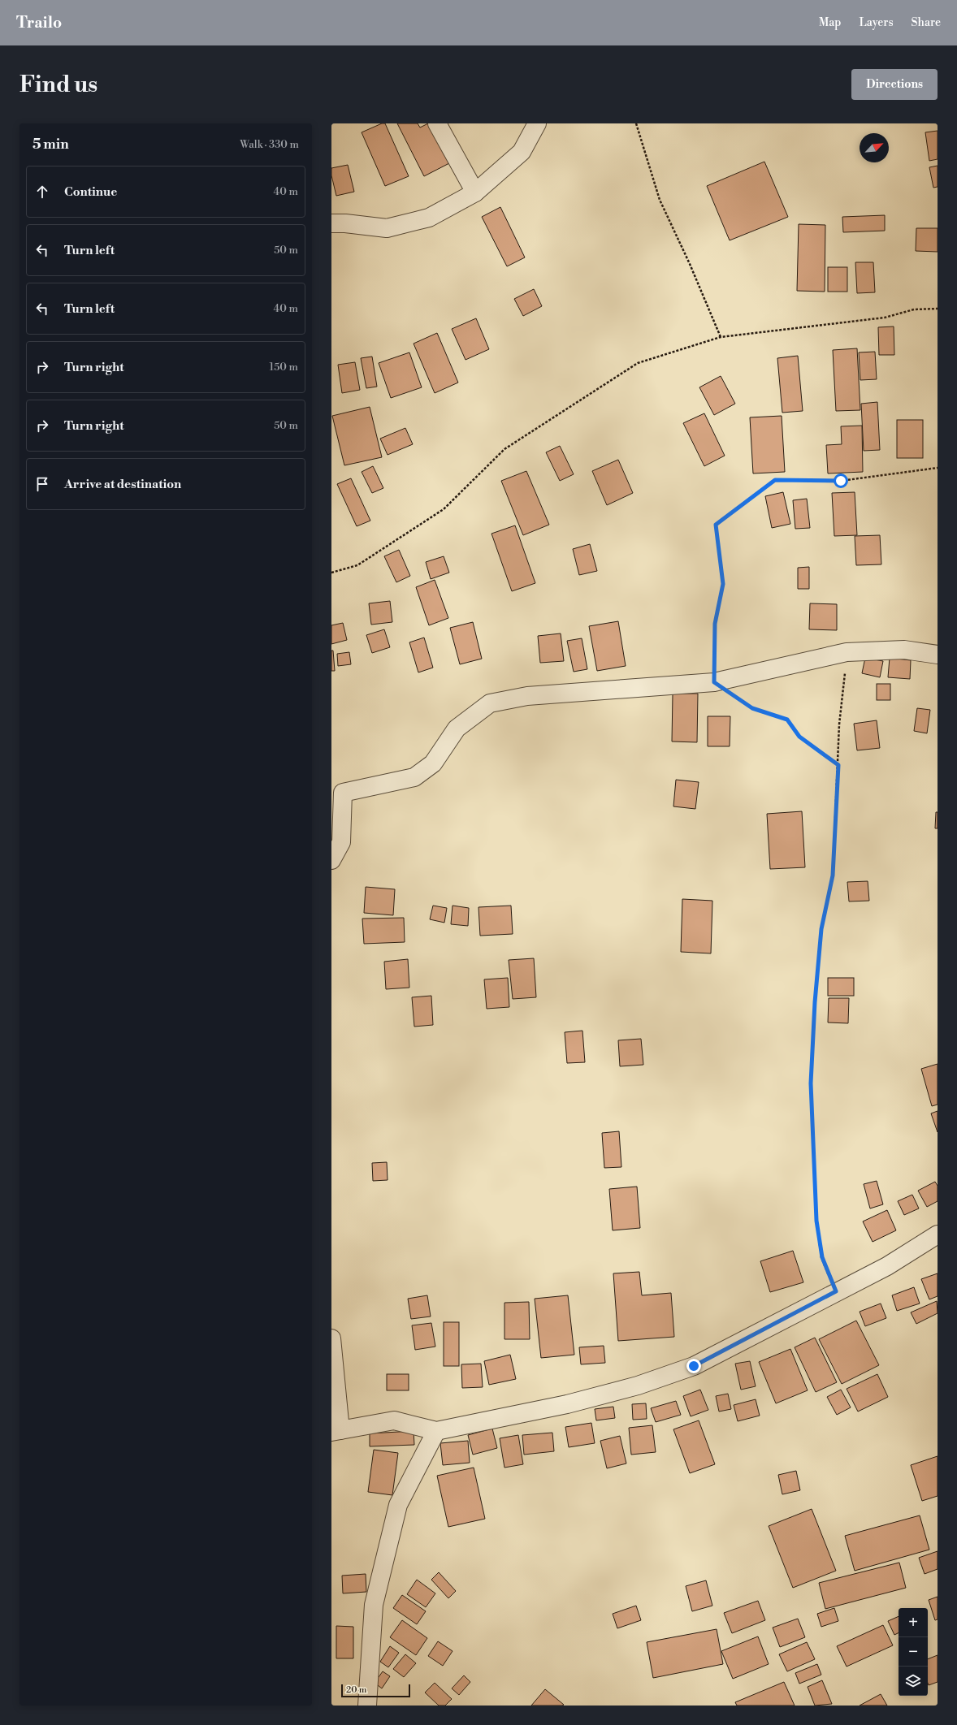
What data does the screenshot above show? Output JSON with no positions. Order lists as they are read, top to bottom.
{
  "scale_bar": "20 m",
  "north": "top right",
  "page": {
    "header": "Trailo",
    "nav": ["Map", "Layers", "Share"],
    "buttons": "Directions",
    "title": "Find us",
    "heading": ["5 min", "Walk · 330 m"],
    "list": [
      ["Continue", "40 m"],
      ["Turn left", "50 m"],
      ["Turn left", "40 m"],
      ["Turn right", "150 m"],
      ["Turn right", "50 m"],
      "Arrive at destination"
    ],
    "map_buttons": ["+", "−"],
    "scale": "20 m"
  }
}
